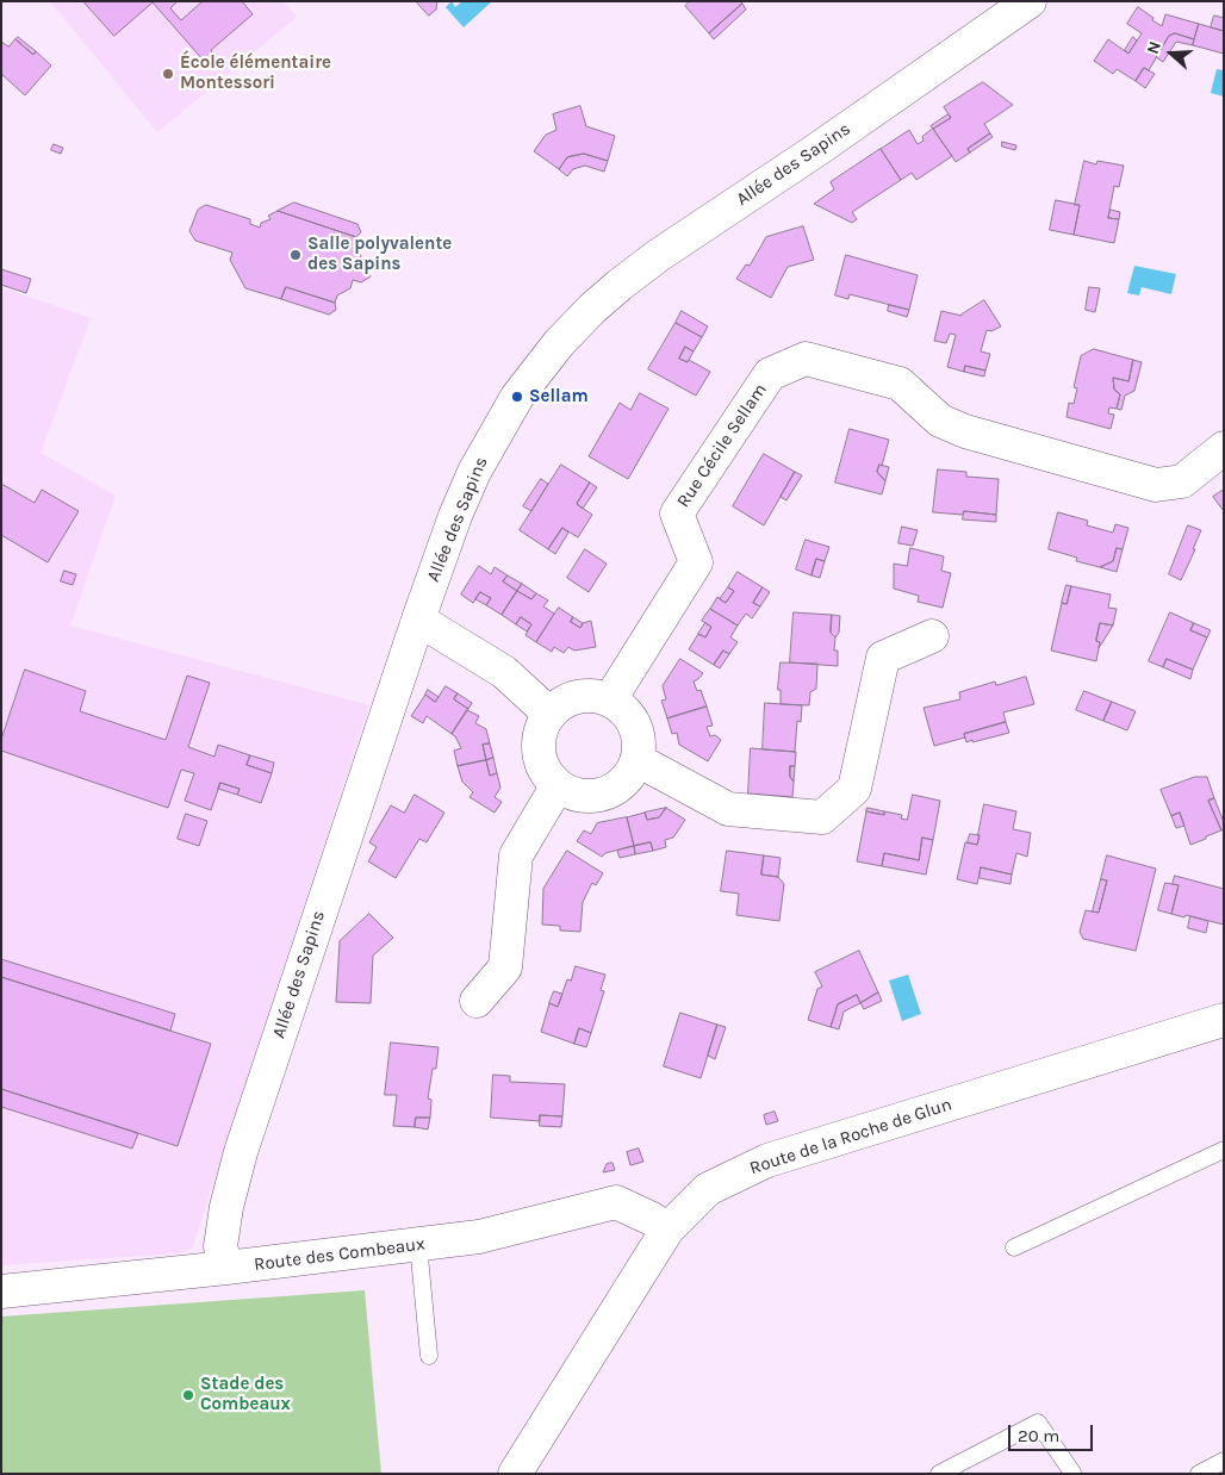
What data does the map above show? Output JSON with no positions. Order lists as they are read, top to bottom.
{
  "streets": {
    "street": [
      "Allée des Sapins",
      "Rue Cécile Sellam",
      "Route de la Roche de Glun",
      "Route des Combeaux"
    ]
  },
  "crossings": [
    ["Allée des Sapins", "Route des Combeaux"],
    ["Route de la Roche de Glun", "Route des Combeaux"]
  ],
  "places": [
    "École élémentaire Montessori",
    "Salle polyvalente des Sapins",
    "Sellam",
    "Stade des Combeaux"
  ],
  "scale_bar": "20 m",
  "north": "left"
}
